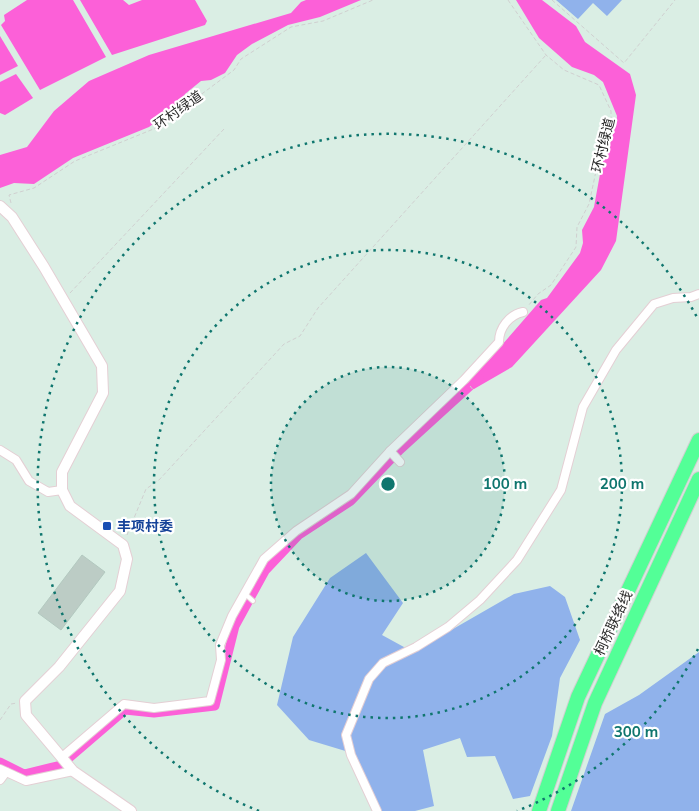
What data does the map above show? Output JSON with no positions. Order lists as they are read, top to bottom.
{
  "streets": {
    "highway": ["柯桥联络线"],
    "path": ["环村绿道"]
  },
  "places": {
    "transit": ["丰项村委"]
  },
  "rings": ["100 m", "200 m", "300 m"]
}
